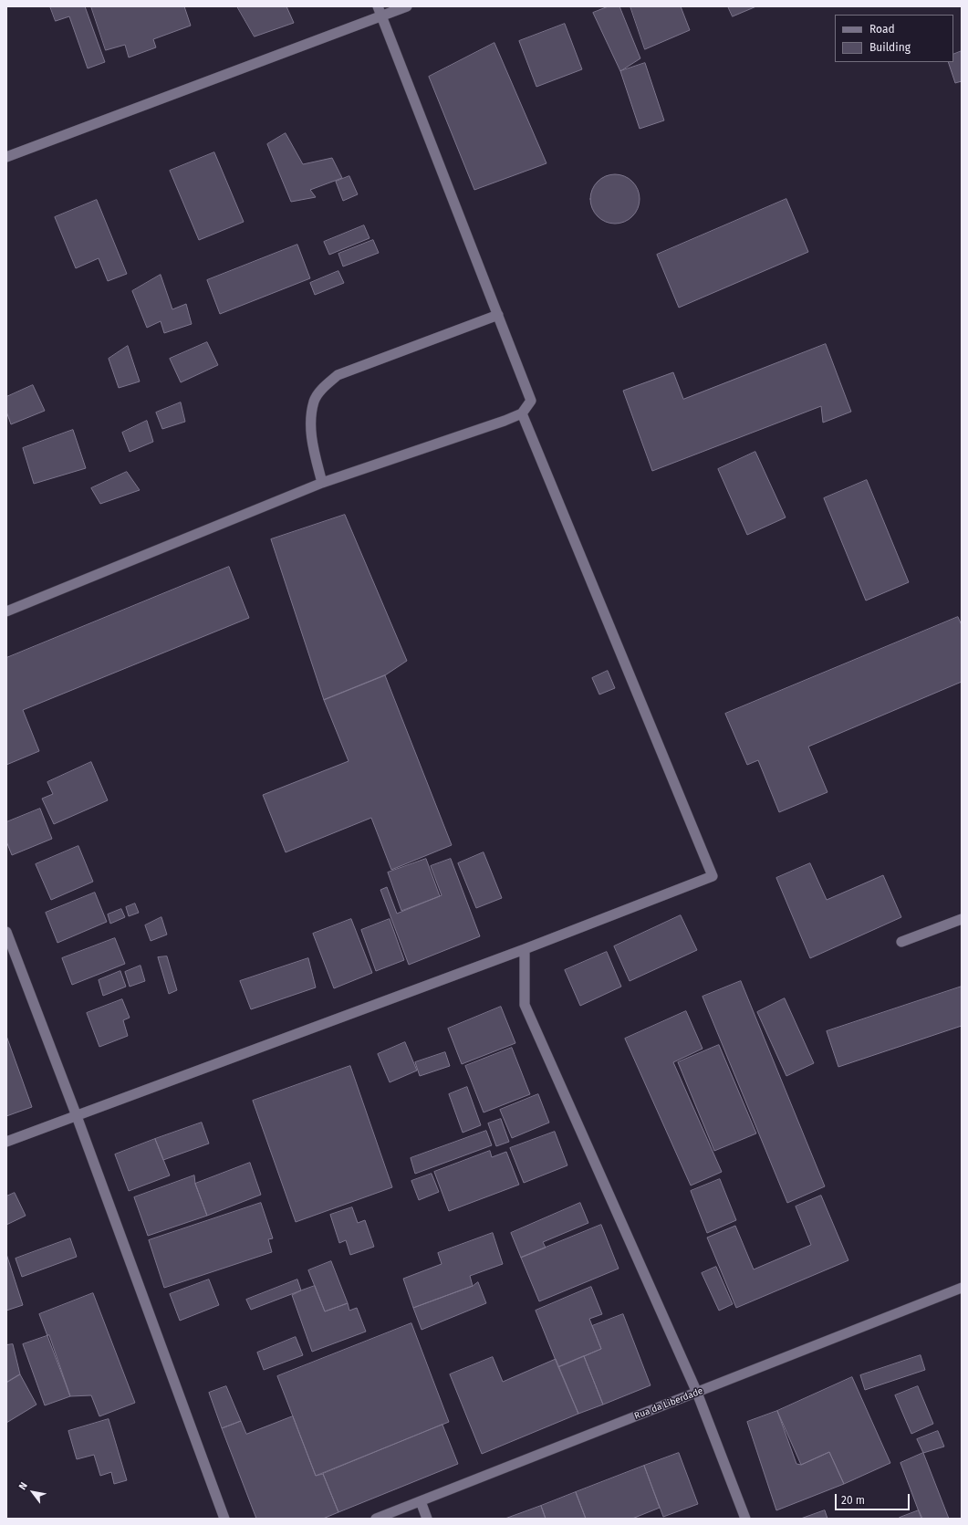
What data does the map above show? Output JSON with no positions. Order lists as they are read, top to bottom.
{
  "streets": {
    "street": ["Rua da Liberdade"]
  },
  "legend": ["Road", "Building"],
  "scale_bar": "20 m",
  "north": "top left"
}
